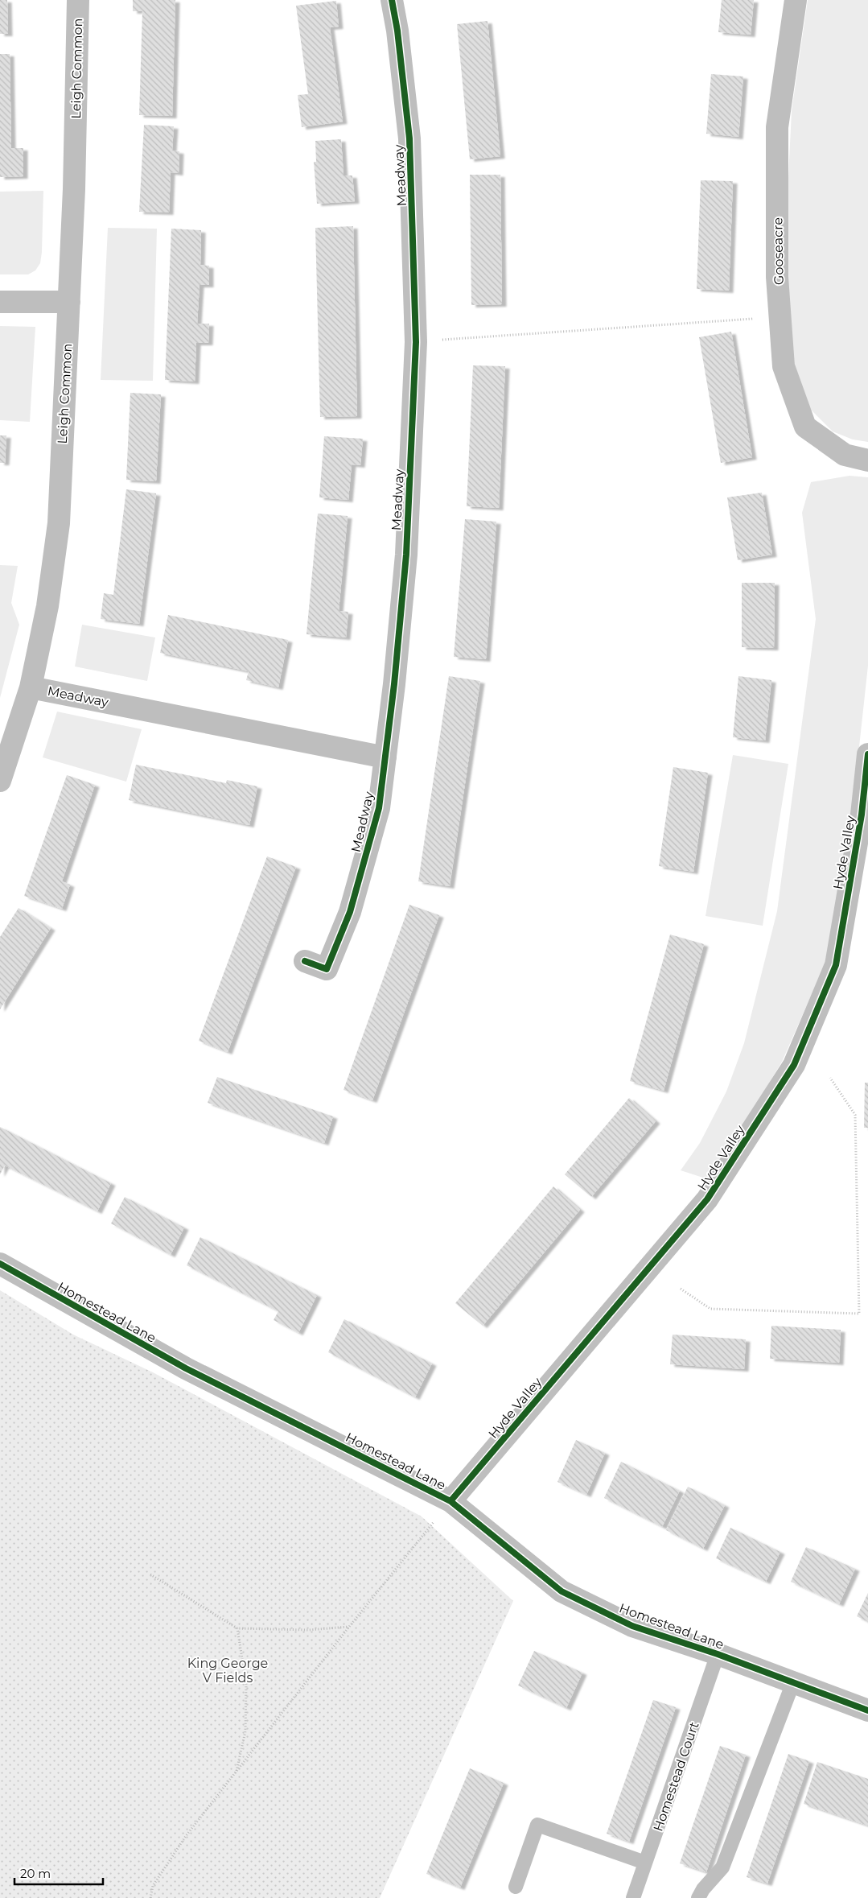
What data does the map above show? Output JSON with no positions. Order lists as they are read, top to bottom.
{
  "streets": {
    "street": [
      "Leigh Common",
      "Meadway",
      "Gooseacre",
      "Hyde Valley",
      "Homestead Lane"
    ],
    "lane": ["Homestead Court"]
  },
  "crossings": [
    ["Leigh Common", "Meadway"],
    ["Hyde Valley", "Homestead Lane"],
    ["Homestead Lane", "Homestead Court"]
  ],
  "parks": ["King George V Fields"],
  "scale_bar": "20 m"
}
